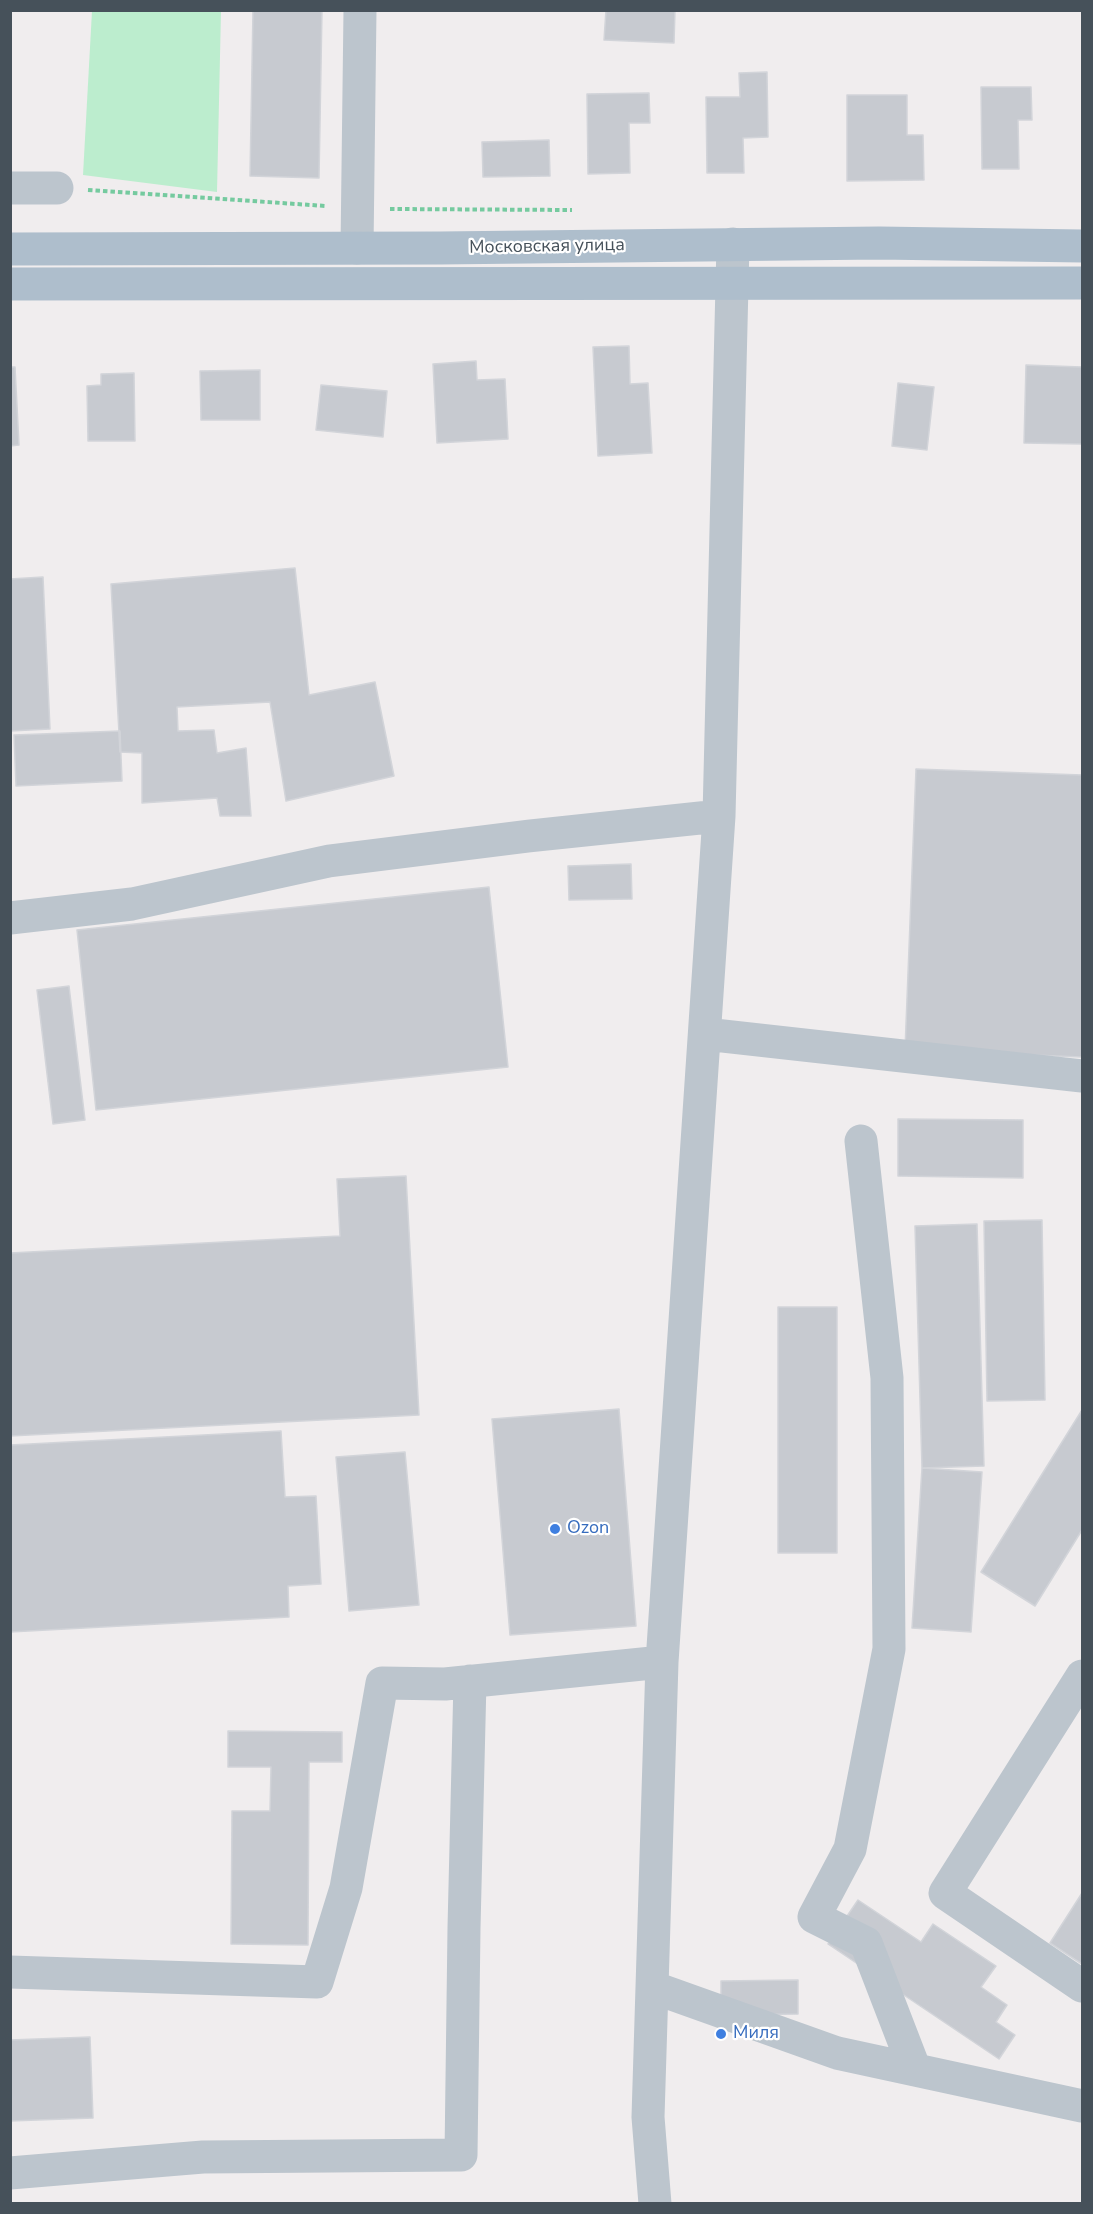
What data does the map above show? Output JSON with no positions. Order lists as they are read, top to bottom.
{
  "streets": {
    "main road": ["Московская улица"]
  },
  "places": ["Ozon", "Миля"]
}
